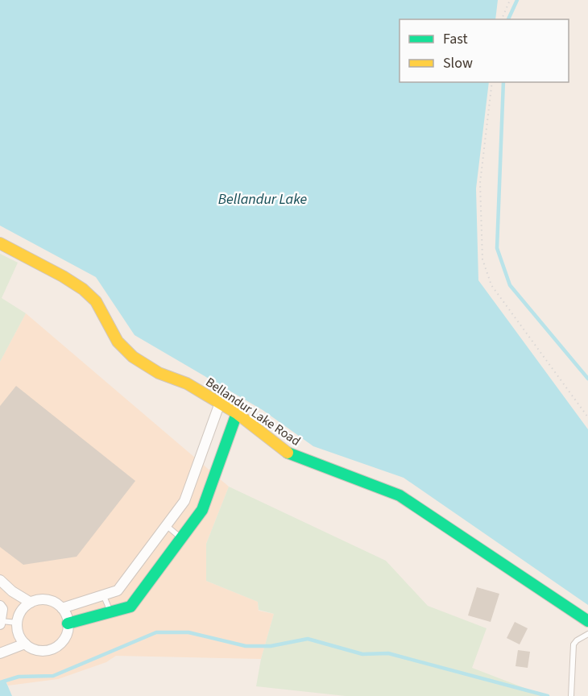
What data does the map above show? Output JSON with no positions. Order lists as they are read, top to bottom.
{
  "streets": {
    "street": ["Bellandur Lake Road"]
  },
  "water": ["Bellandur Lake"],
  "legend": ["Fast", "Slow"]
}
